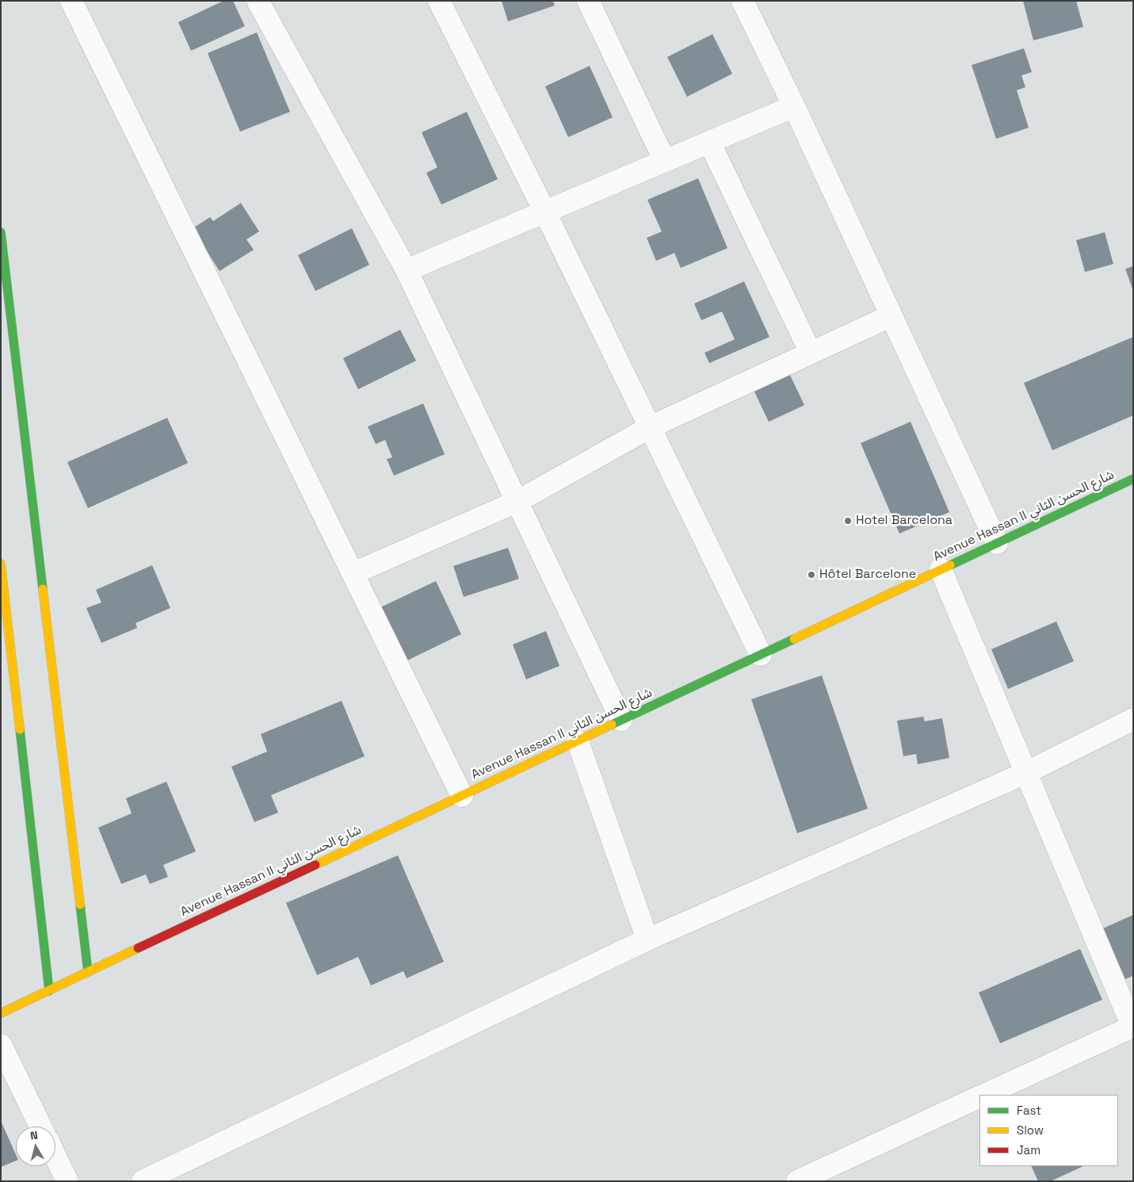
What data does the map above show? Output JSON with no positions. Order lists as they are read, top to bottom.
{
  "streets": {
    "main road": ["Avenue Hassan II شارع الحسن الثاني"]
  },
  "places": ["Hotel Barcelona", "Hôtel Barcelone"],
  "legend": ["Fast", "Slow", "Jam"],
  "north": "top"
}
